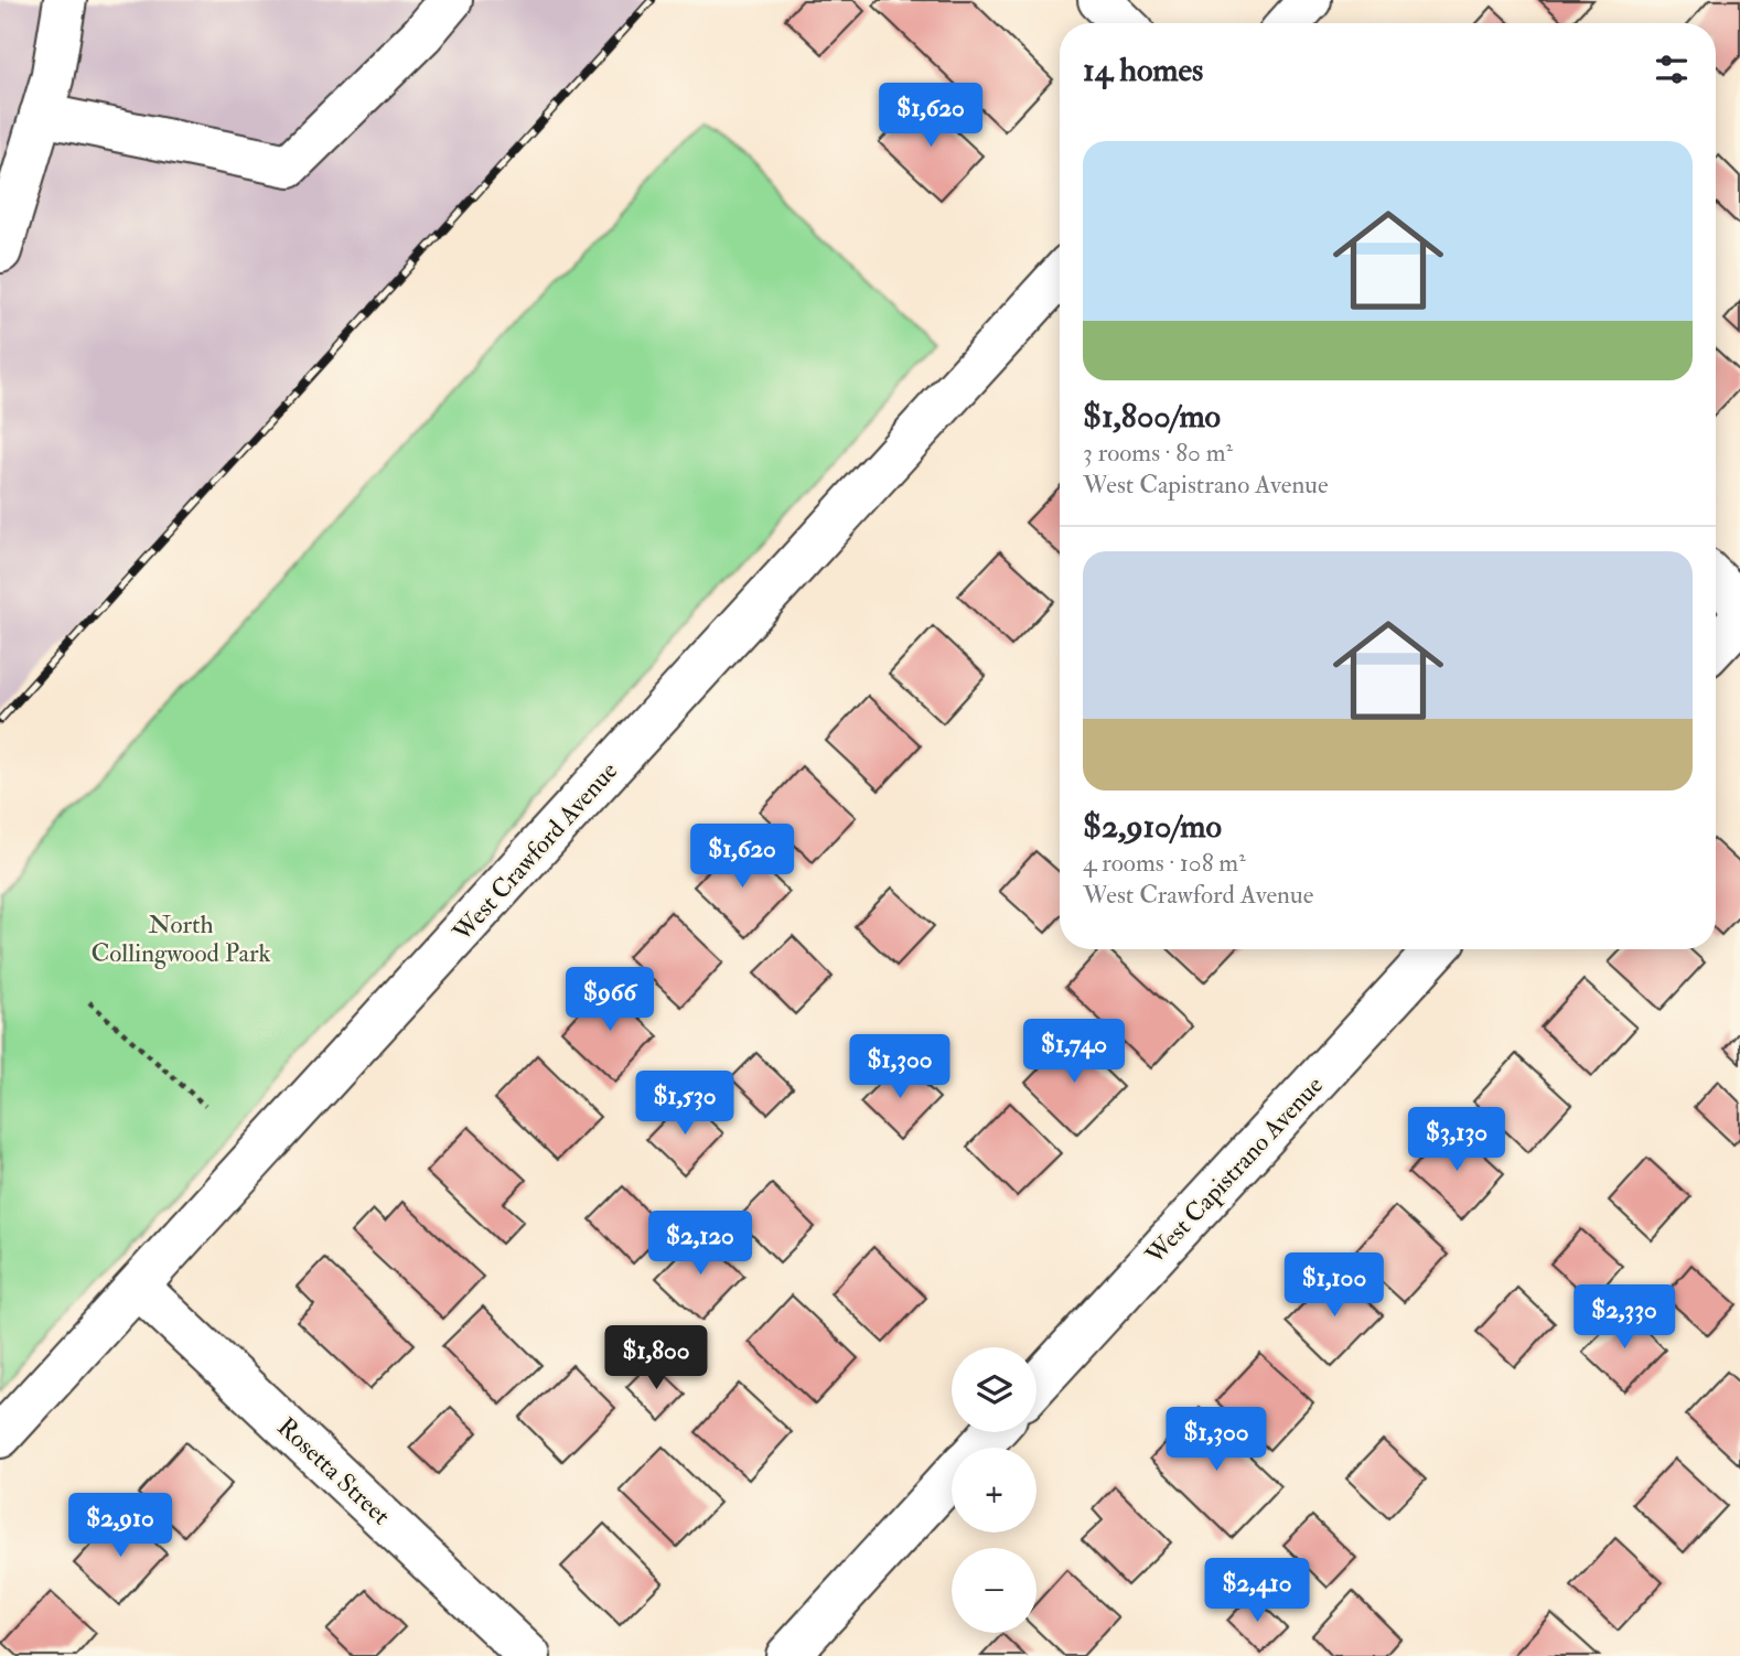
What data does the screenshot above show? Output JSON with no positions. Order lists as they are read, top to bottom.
{
  "streets": {
    "street": ["West Crawford Avenue", "West Capistrano Avenue", "Rosetta Street"]
  },
  "crossings": [
    ["West Crawford Avenue", "Rosetta Street"]
  ],
  "parks": ["North Collingwood Park"],
  "page": {
    "heading": "14 homes",
    "price": [
      "$1,620",
      "$1,620",
      "$966",
      "$1,740",
      "$1,300",
      "$1,530",
      "$3,130",
      "$2,120",
      "$1,100",
      "$2,330",
      "$1,800",
      "$1,300",
      "$2,910",
      "$2,410"
    ],
    "list": [
      {
        "name": "$1,800/mo",
        "note": "3 rooms · 80 m² · West Capistrano Avenue"
      },
      {
        "name": "$2,910/mo",
        "note": "4 rooms · 108 m² · West Crawford Avenue"
      }
    ],
    "map_buttons": ["+", "−"]
  }
}
